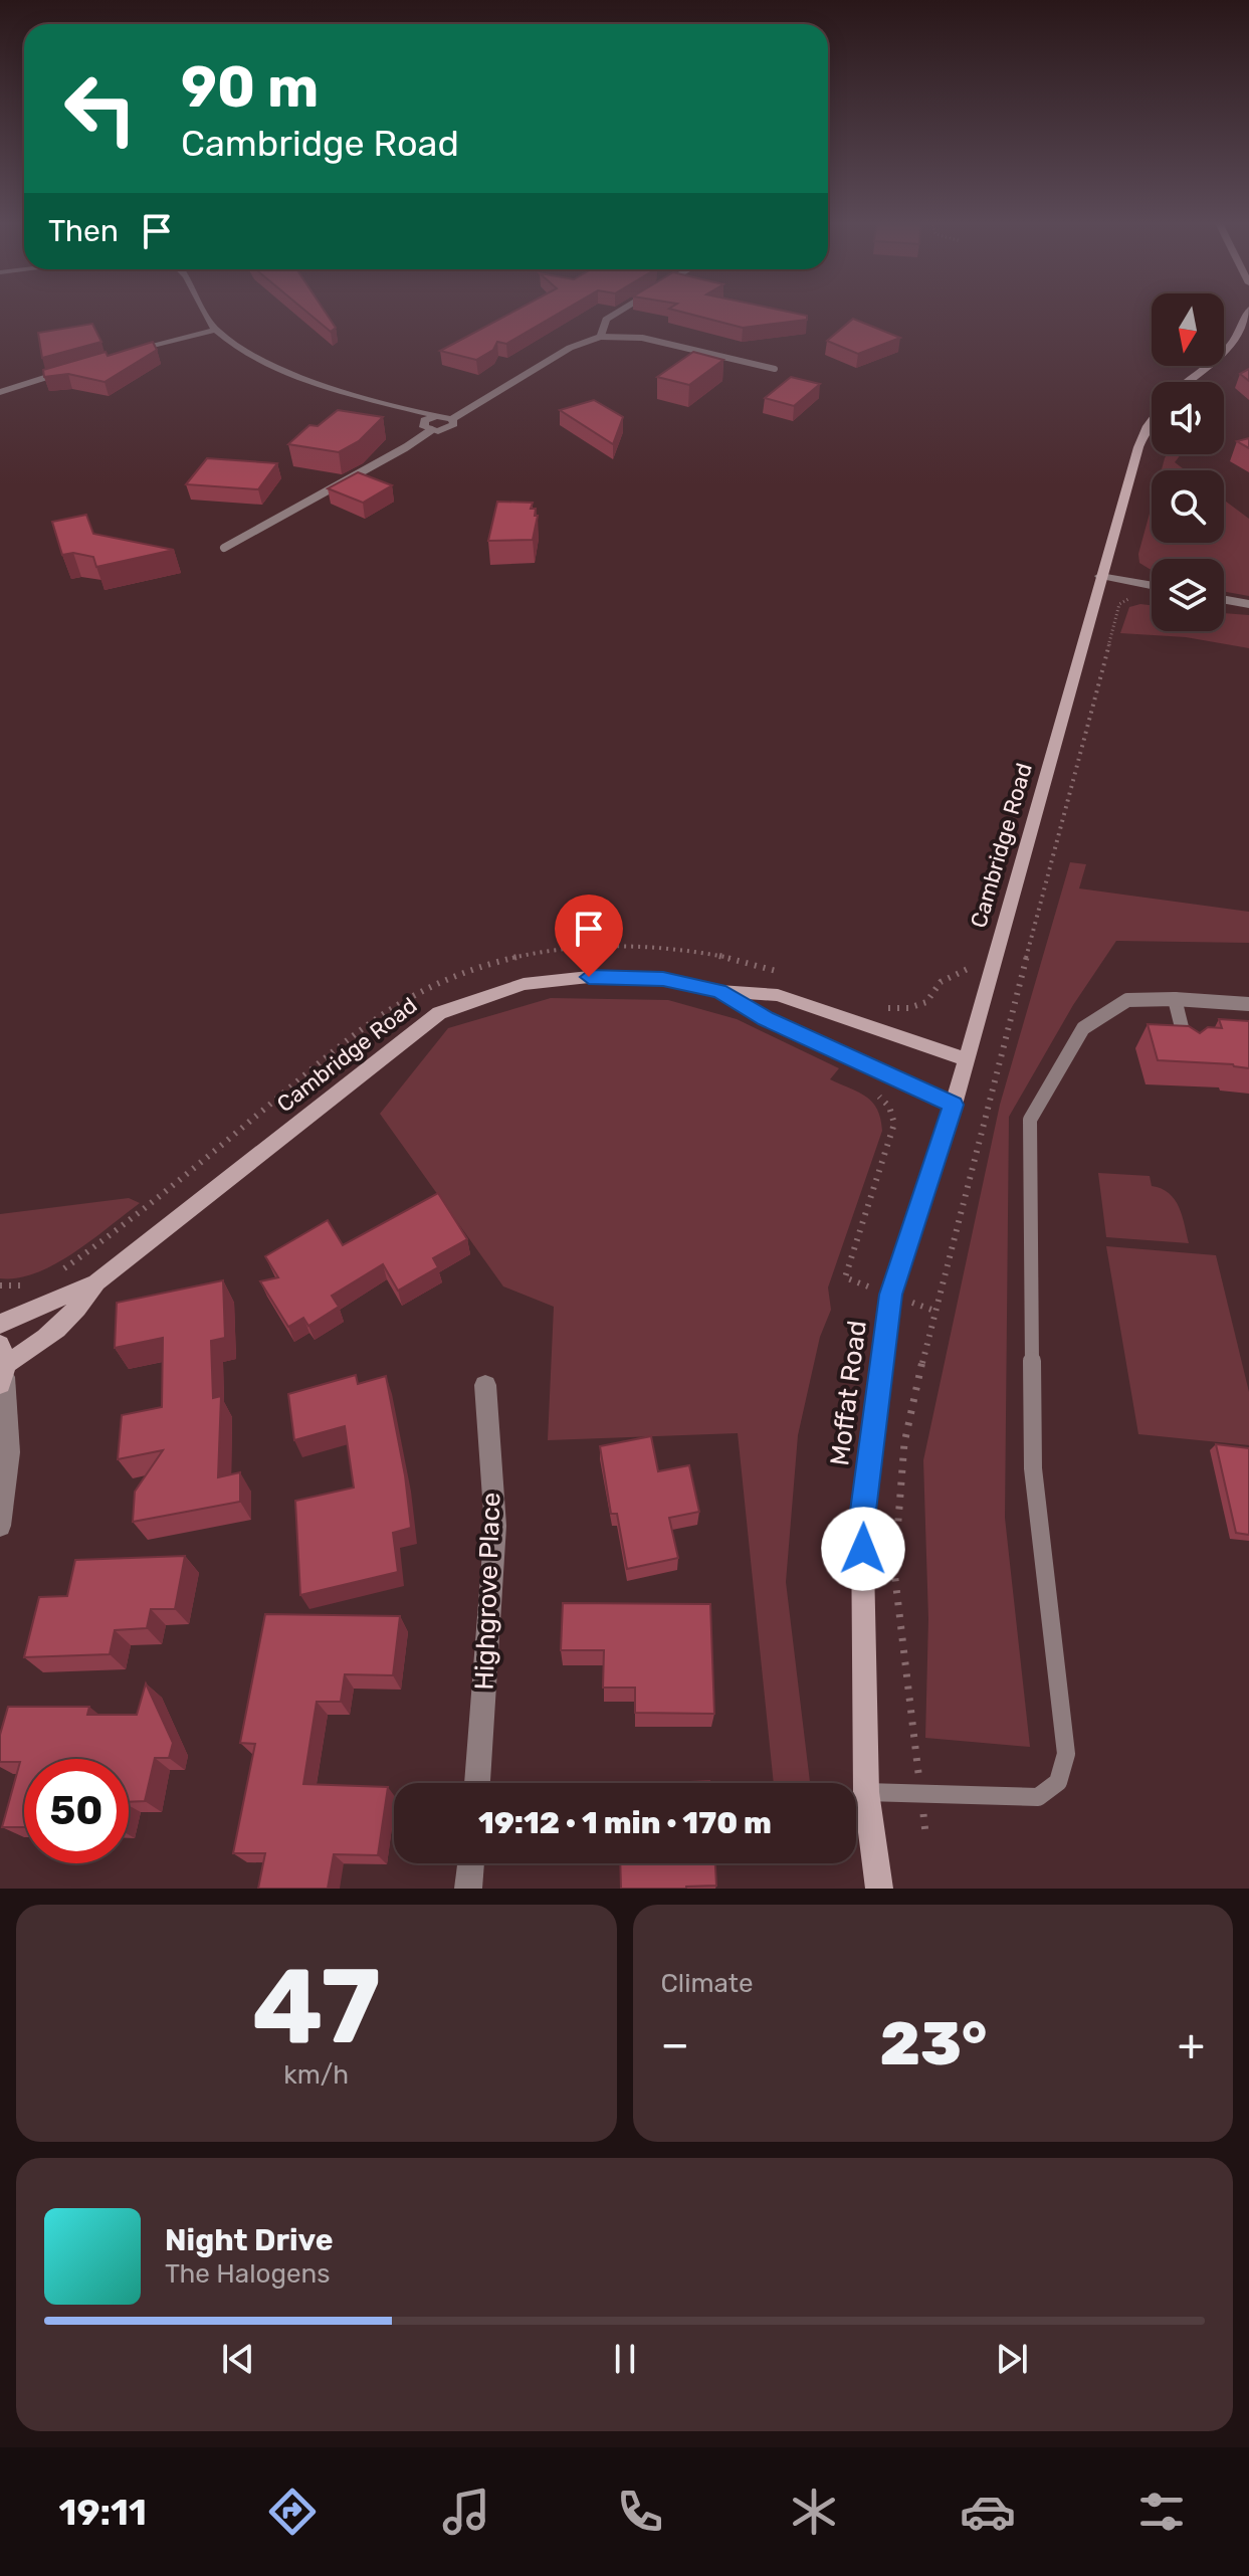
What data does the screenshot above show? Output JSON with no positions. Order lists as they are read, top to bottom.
{
  "streets": {
    "main road": ["Cambridge Road", "Moffat Road"],
    "street": ["Highgrove Place"]
  },
  "crossings": [
    ["Cambridge Road", "Moffat Road"]
  ],
  "north": "bottom",
  "page": {
    "turn": ["90 m", "Cambridge Road"],
    "then": "Then",
    "limit": "50",
    "trip": "19:12 · 1 min · 170 m",
    "tile": [
      ["47", "km/h"],
      "Climate"
    ],
    "heat": ["−", "23°", "+"],
    "song": ["Night Drive", "The Halogens"],
    "tabs": "19:11"
  }
}
